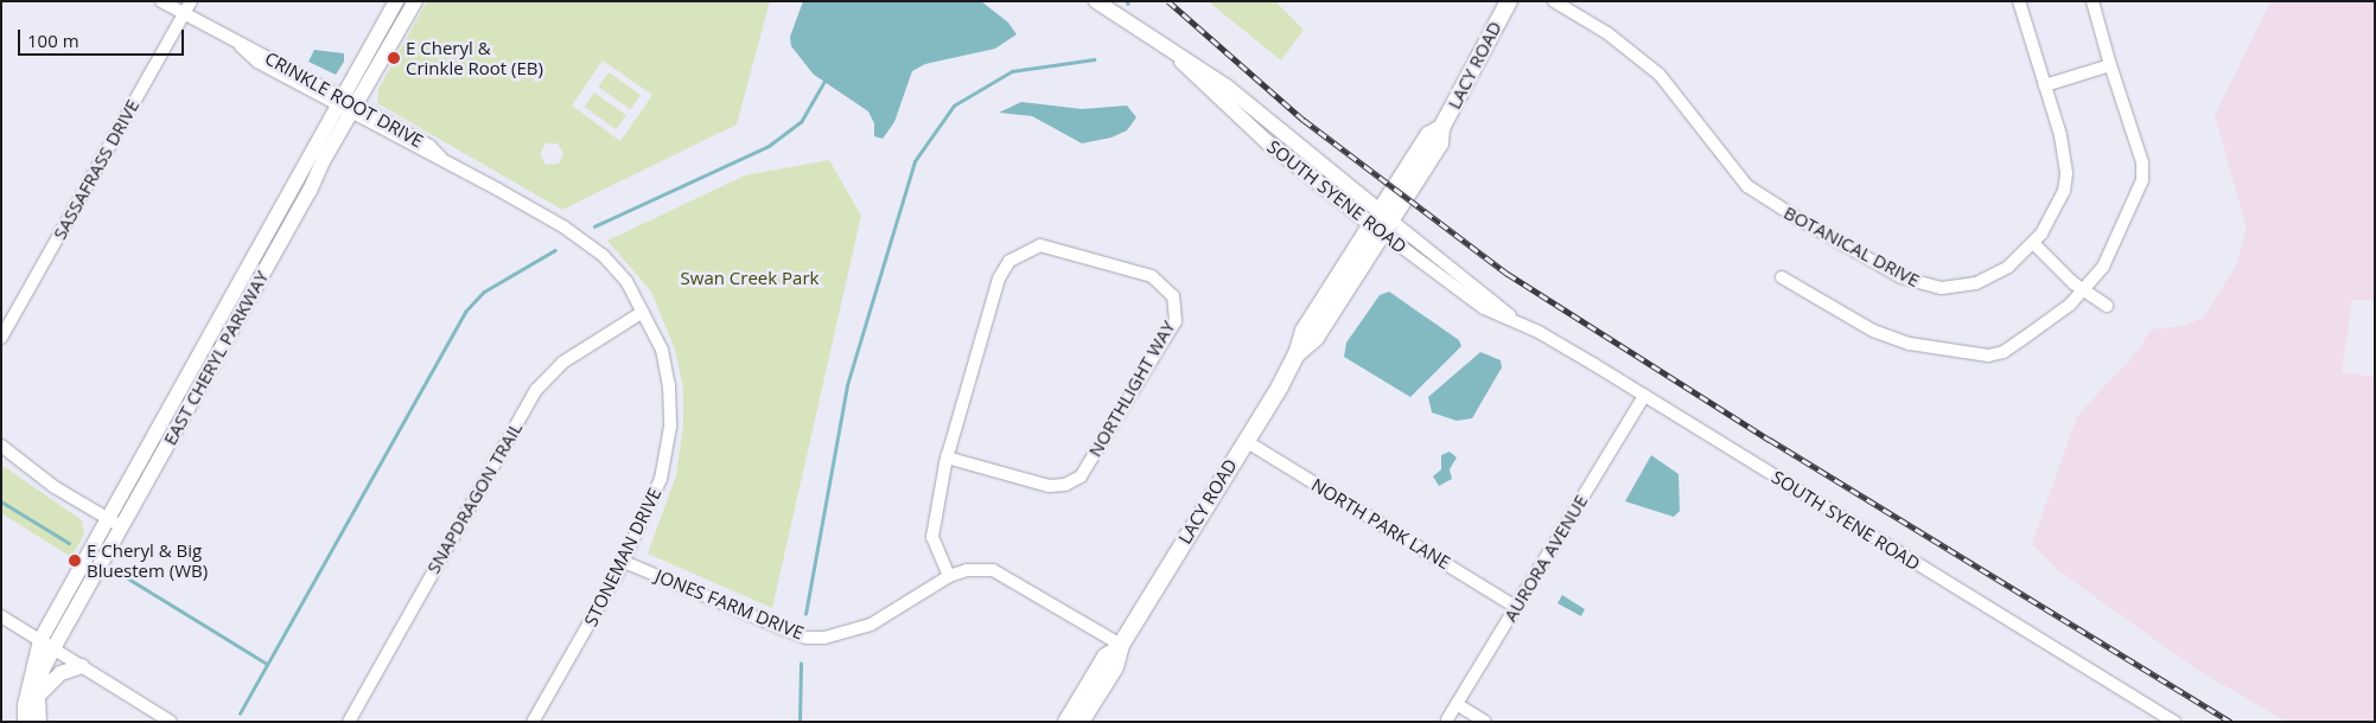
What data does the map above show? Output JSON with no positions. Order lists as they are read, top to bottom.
{
  "streets": {
    "main road": ["LACY ROAD"],
    "street": [
      "CRINKLE ROOT DRIVE",
      "SASSAFRASS DRIVE",
      "SOUTH SYENE ROAD",
      "BOTANICAL DRIVE",
      "EAST CHERYL PARKWAY",
      "NORTHLIGHT WAY",
      "SNAPDRAGON TRAIL",
      "NORTH PARK LANE",
      "STONEMAN DRIVE",
      "AURORA AVENUE",
      "JONES FARM DRIVE"
    ]
  },
  "crossings": [
    ["LACY ROAD", "SOUTH SYENE ROAD"],
    ["LACY ROAD", "NORTH PARK LANE"],
    ["LACY ROAD", "JONES FARM DRIVE"],
    ["CRINKLE ROOT DRIVE", "SASSAFRASS DRIVE"],
    ["CRINKLE ROOT DRIVE", "EAST CHERYL PARKWAY"],
    ["CRINKLE ROOT DRIVE", "SNAPDRAGON TRAIL"],
    ["CRINKLE ROOT DRIVE", "STONEMAN DRIVE"],
    ["SOUTH SYENE ROAD", "AURORA AVENUE"],
    ["NORTHLIGHT WAY", "JONES FARM DRIVE"],
    ["SNAPDRAGON TRAIL", "STONEMAN DRIVE"],
    ["NORTH PARK LANE", "AURORA AVENUE"],
    ["STONEMAN DRIVE", "JONES FARM DRIVE"]
  ],
  "parks": ["Swan Creek Park"],
  "places": ["E Cheryl & Crinkle Root (EB)", "E Cheryl & Big Bluestem (WB)"],
  "scale_bar": "100 m"
}
